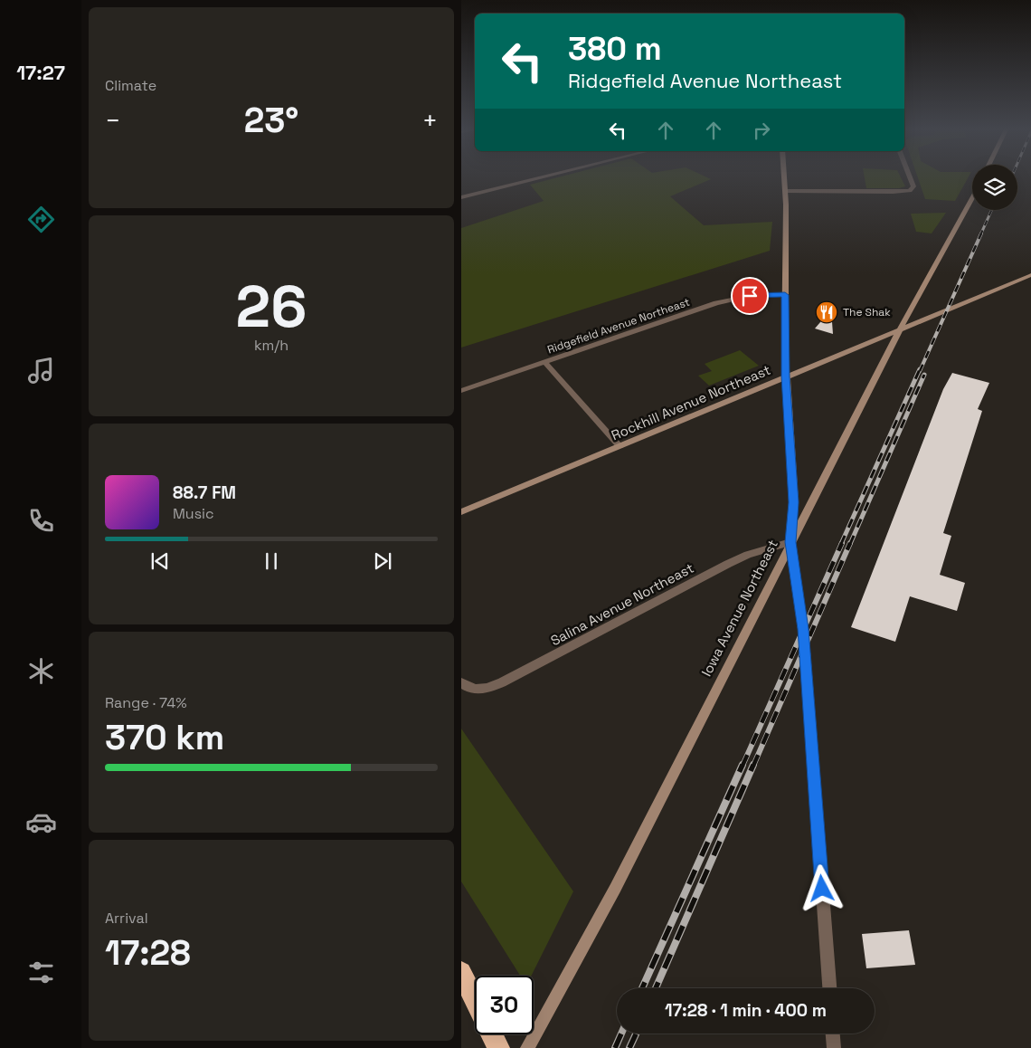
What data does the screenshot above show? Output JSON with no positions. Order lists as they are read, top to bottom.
{
  "streets": {
    "main road": ["Rockhill Avenue Northeast", "Iowa Avenue Northeast"],
    "street": ["Ridgefield Avenue Northeast", "Salina Avenue Northeast"]
  },
  "crossings": [
    ["Rockhill Avenue Northeast", "Iowa Avenue Northeast"],
    ["Salina Avenue Northeast", "Iowa Avenue Northeast"]
  ],
  "places": {
    "restaurant": ["The Shak"]
  },
  "page": {
    "tabs": "17:27",
    "tile": [
      "Climate",
      ["26", "km/h"],
      ["Range · 74%", "370 km"],
      ["Arrival", "17:28"]
    ],
    "turn": ["380 m", "Ridgefield Avenue Northeast"],
    "heat": ["−", "23°", "+"],
    "song": ["88.7 FM", "Music"],
    "limit": "30",
    "trip": "17:28 · 1 min · 400 m"
  }
}
